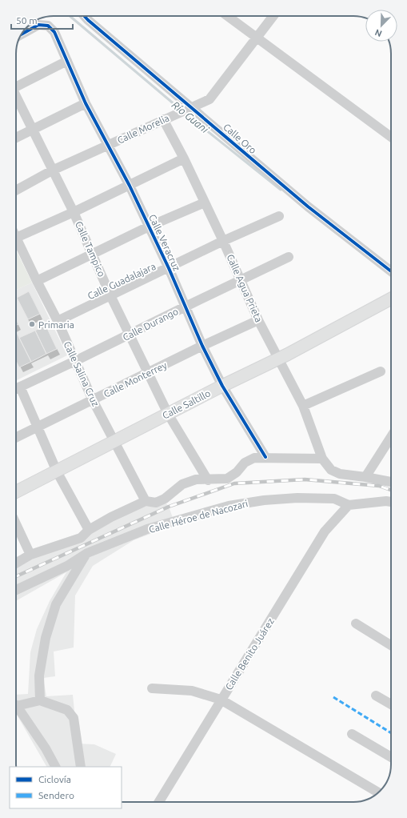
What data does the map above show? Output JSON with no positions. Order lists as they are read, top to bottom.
{
  "streets": {
    "main road": ["Calle Saltillo"],
    "street": [
      "Calle Morelia",
      "Calle Oro",
      "Calle Veracruz",
      "Calle Tampico",
      "Calle Guadalajara",
      "Calle Agua Prieta",
      "Calle Durango",
      "Calle Salina Cruz",
      "Calle Monterrey",
      "Calle Héroe de Nacozari",
      "Calle Benito Juárez"
    ]
  },
  "crossings": [
    ["Calle Morelia", "Calle Oro"],
    ["Calle Morelia", "Calle Veracruz"],
    ["Calle Morelia", "Calle Tampico"],
    ["Calle Morelia", "Calle Agua Prieta"],
    ["Calle Veracruz", "Calle Guadalajara"],
    ["Calle Veracruz", "Calle Durango"],
    ["Calle Veracruz", "Calle Monterrey"],
    ["Calle Veracruz", "Calle Saltillo"],
    ["Calle Tampico", "Calle Guadalajara"],
    ["Calle Tampico", "Calle Durango"],
    ["Calle Tampico", "Calle Monterrey"],
    ["Calle Tampico", "Calle Saltillo"],
    ["Calle Guadalajara", "Calle Agua Prieta"],
    ["Calle Guadalajara", "Calle Salina Cruz"],
    ["Calle Agua Prieta", "Calle Durango"],
    ["Calle Agua Prieta", "Calle Monterrey"],
    ["Calle Agua Prieta", "Calle Saltillo"],
    ["Calle Durango", "Calle Salina Cruz"],
    ["Calle Salina Cruz", "Calle Monterrey"],
    ["Calle Salina Cruz", "Calle Saltillo"],
    ["Calle Héroe de Nacozari", "Calle Benito Juárez"]
  ],
  "water": ["Río Guani"],
  "places": ["Primaria"],
  "legend": ["Ciclovía", "Sendero"],
  "scale_bar": "50 m",
  "north": "bottom left"
}
